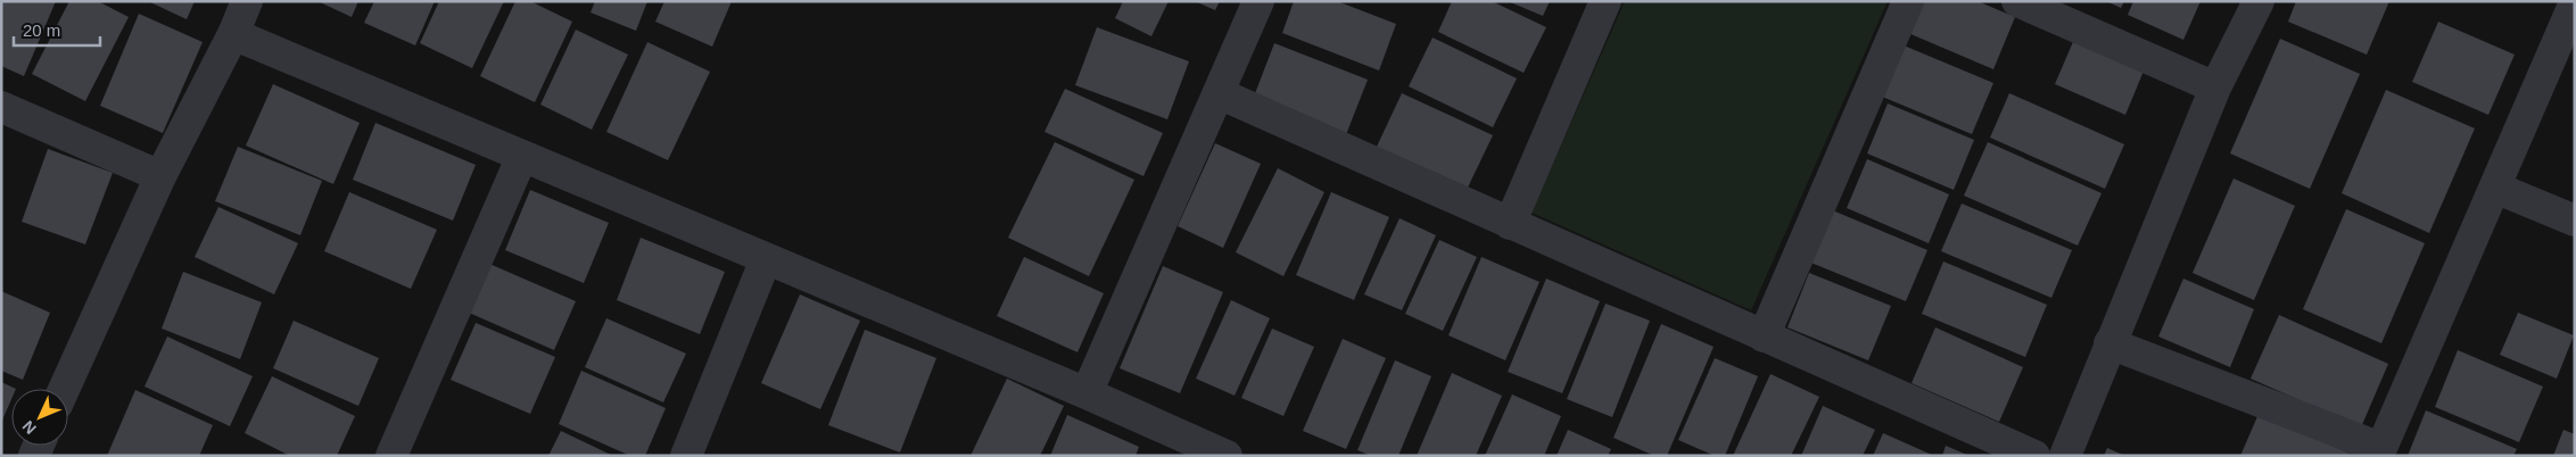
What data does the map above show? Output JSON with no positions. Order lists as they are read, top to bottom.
{
  "scale_bar": "20 m",
  "north": "bottom left"
}
